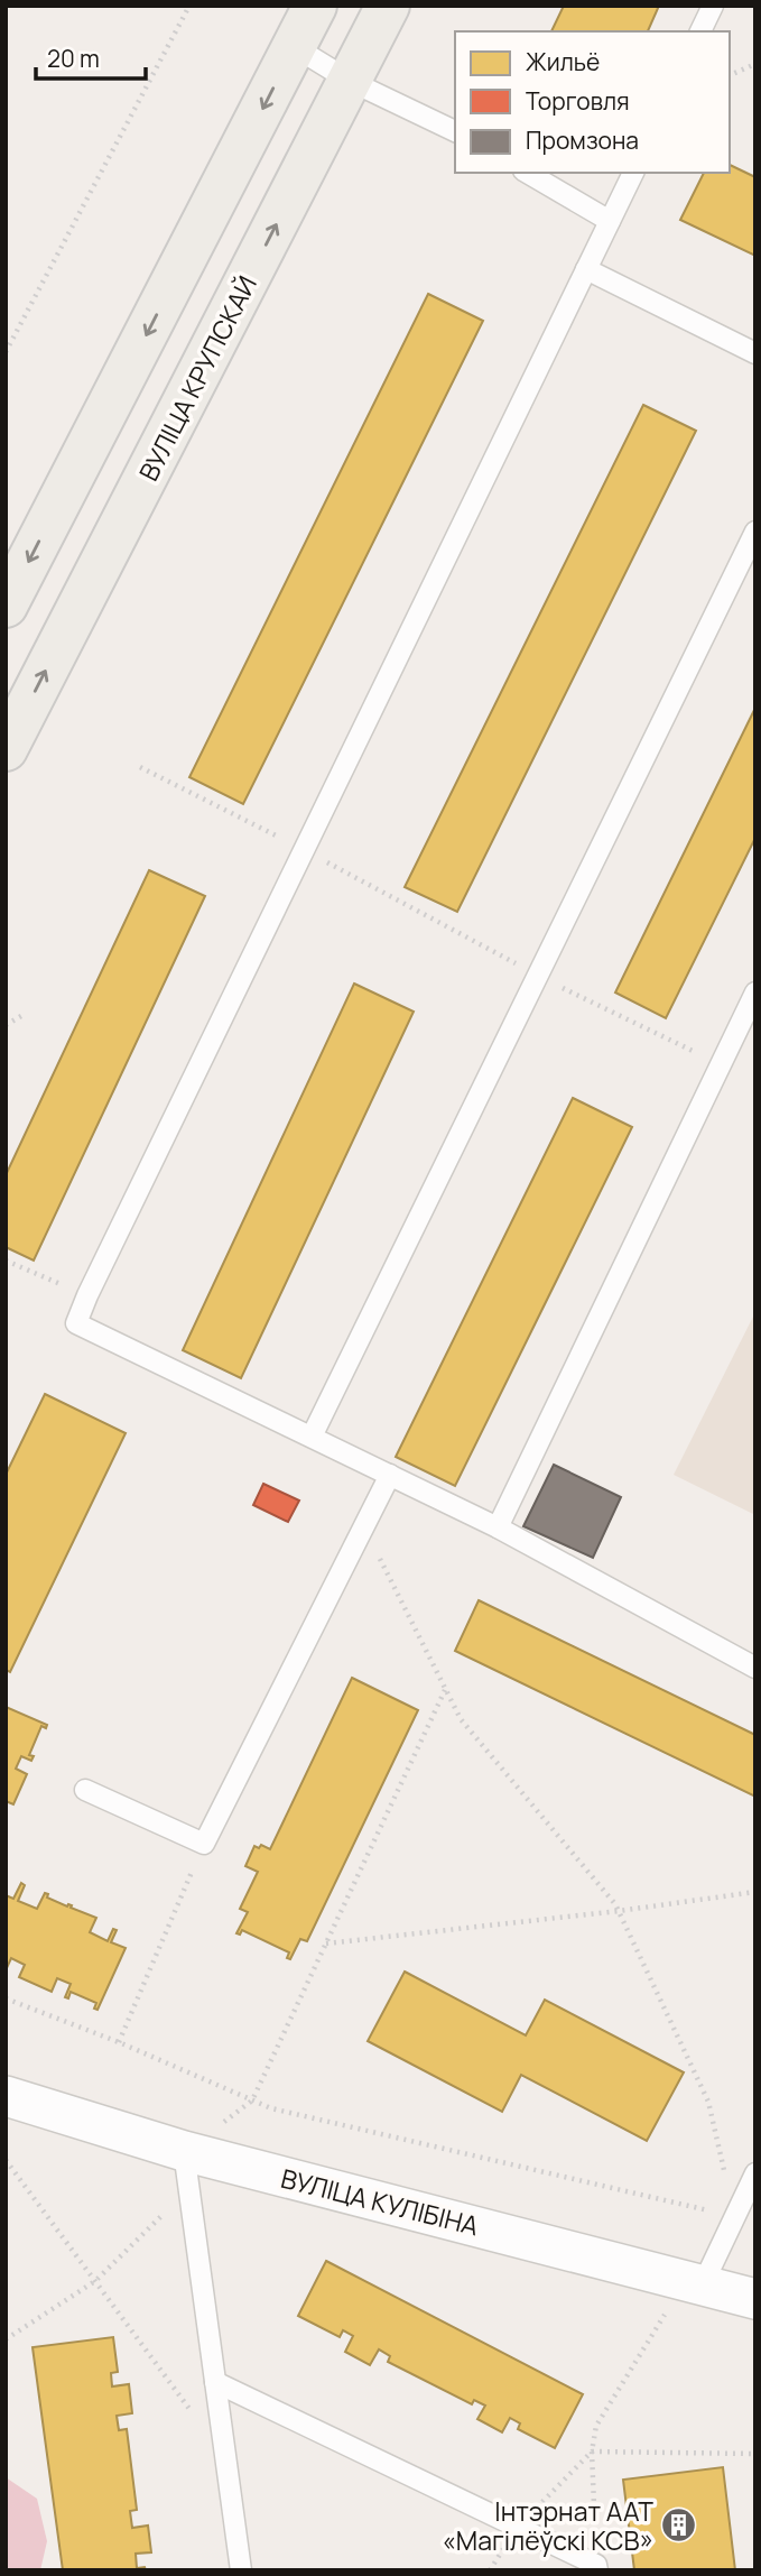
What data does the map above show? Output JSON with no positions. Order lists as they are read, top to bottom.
{
  "streets": {
    "main road": ["ВУЛІЦА КРУПСКАЙ"],
    "street": ["ВУЛІЦА КУЛІБІНА"]
  },
  "places": {
    "building": ["Інтэрнат ААТ «Магілёўскі КСВ»"]
  },
  "legend": ["Жильё", "Торговля", "Промзона"],
  "scale_bar": "20 m"
}
